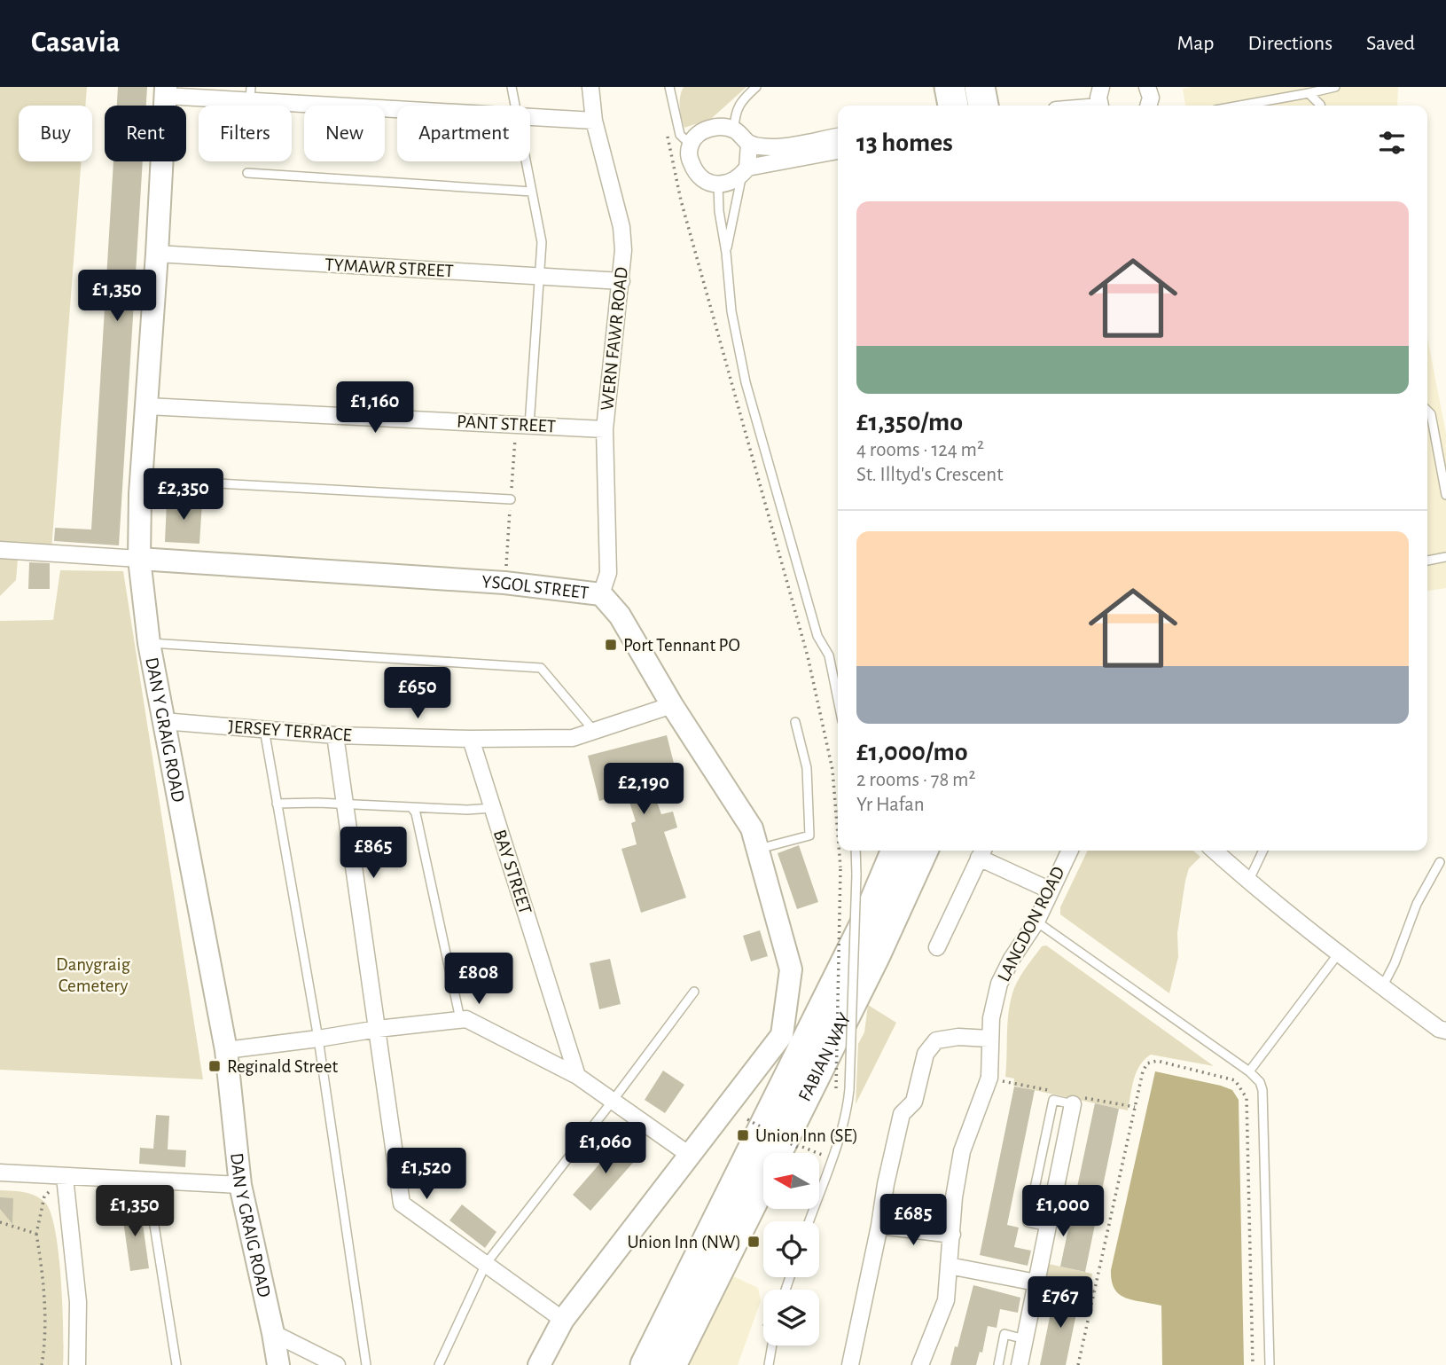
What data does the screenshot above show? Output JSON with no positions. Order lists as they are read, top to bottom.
{
  "streets": {
    "highway": ["FABIAN WAY"],
    "street": [
      "TYMAWR STREET",
      "WERN FAWR ROAD",
      "PANT STREET",
      "YSGOL STREET",
      "DAN Y GRAIG ROAD",
      "JERSEY TERRACE",
      "BAY STREET",
      "LANGDON ROAD"
    ]
  },
  "crossings": [
    ["TYMAWR STREET", "WERN FAWR ROAD"],
    ["TYMAWR STREET", "DAN Y GRAIG ROAD"],
    ["WERN FAWR ROAD", "PANT STREET"],
    ["WERN FAWR ROAD", "YSGOL STREET"],
    ["PANT STREET", "DAN Y GRAIG ROAD"],
    ["YSGOL STREET", "DAN Y GRAIG ROAD"],
    ["YSGOL STREET", "JERSEY TERRACE"],
    ["DAN Y GRAIG ROAD", "JERSEY TERRACE"],
    ["JERSEY TERRACE", "BAY STREET"]
  ],
  "parks": ["Danygraig Cemetery"],
  "places": {
    "transit": [
      "Port Tennant PO",
      "Reginald Street",
      "Union Inn (SE)",
      "Union Inn (NW)"
    ]
  },
  "north": "left",
  "page": {
    "header": "Casavia",
    "nav": ["Map", "Directions", "Saved"],
    "chip": [
      "Buy",
      "Rent",
      "Filters",
      "New",
      "Apartment"
    ],
    "heading": "13 homes",
    "list": [
      {
        "name": "£1,350/mo",
        "note": "4 rooms · 124 m² · St. Illtyd's Crescent"
      },
      {
        "name": "£1,000/mo",
        "note": "2 rooms · 78 m² · Yr Hafan"
      }
    ],
    "price": [
      "£1,350",
      "£1,160",
      "£2,350",
      "£650",
      "£2,190",
      "£865",
      "£808",
      "£1,060",
      "£1,520",
      "£1,350",
      "£1,000",
      "£685",
      "£767"
    ]
  }
}
